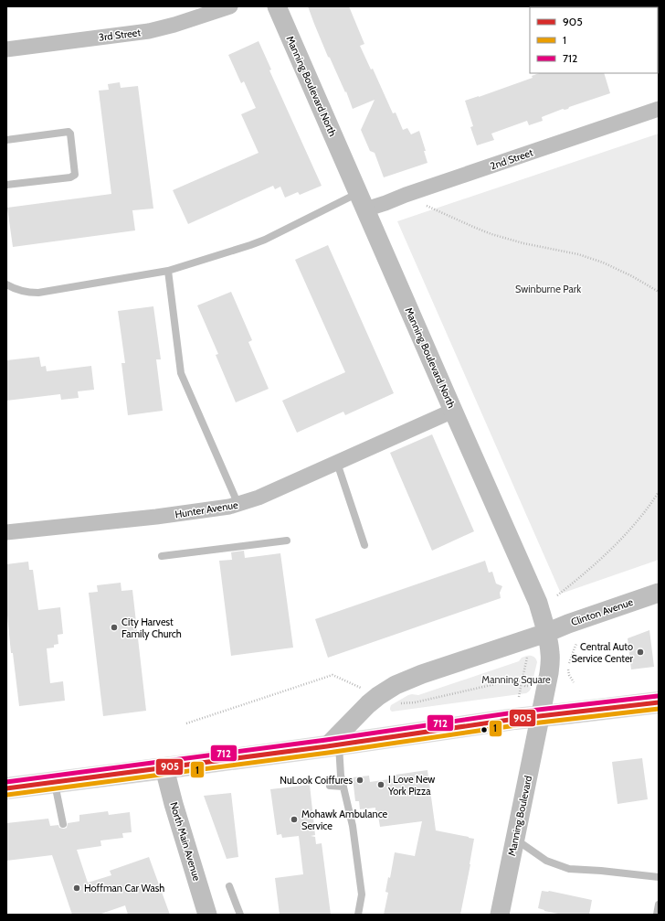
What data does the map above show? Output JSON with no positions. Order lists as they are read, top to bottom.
{
  "streets": {
    "street": [
      "3rd Street",
      "Manning Boulevard North",
      "2nd Street",
      "Hunter Avenue",
      "Clinton Avenue",
      "Manning Boulevard",
      "North Main Avenue"
    ]
  },
  "crossings": [
    ["Manning Boulevard North", "2nd Street"],
    ["Manning Boulevard North", "Hunter Avenue"],
    ["Manning Boulevard North", "Clinton Avenue"],
    ["Manning Boulevard North", "Manning Boulevard"]
  ],
  "parks": ["Swinburne Park", "Manning Square"],
  "places": [
    "City Harvest Family Church",
    "Central Auto Service Center",
    "NuLook Coiffures",
    "I Love New York Pizza",
    "Mohawk Ambulance Service",
    "Hoffman Car Wash"
  ],
  "lines": ["transit line 712", "transit line 905", "transit line 1"],
  "legend": ["905", "1", "712"]
}
